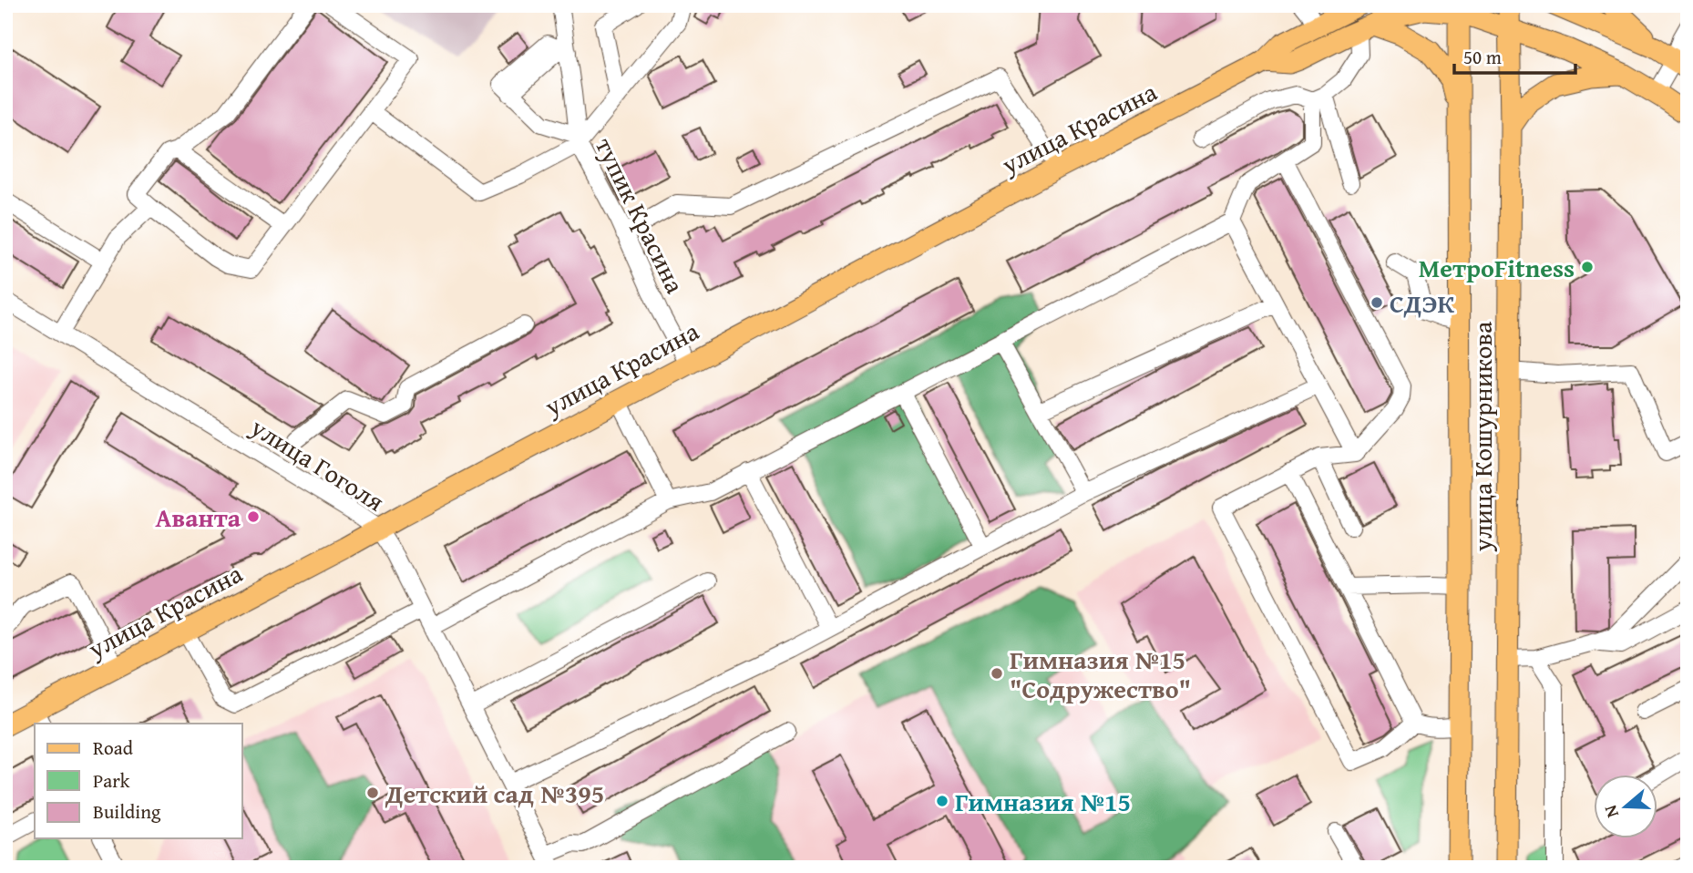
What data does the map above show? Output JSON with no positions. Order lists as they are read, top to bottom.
{
  "streets": {
    "main road": ["улица Красина", "улица Кошурникова"],
    "street": ["тупик Красина", "улица Гоголя"]
  },
  "crossings": [
    ["улица Красина", "тупик Красина"],
    ["улица Красина", "улица Кошурникова"],
    ["улица Красина", "улица Гоголя"]
  ],
  "places": [
    "МетроFitness",
    "СДЭК",
    "Аванта",
    "Гимназия №15 \"Содружество\"",
    "Детский сад №395",
    "Гимназия №15"
  ],
  "legend": ["Road", "Park", "Building"],
  "scale_bar": "50 m",
  "north": "left"
}
